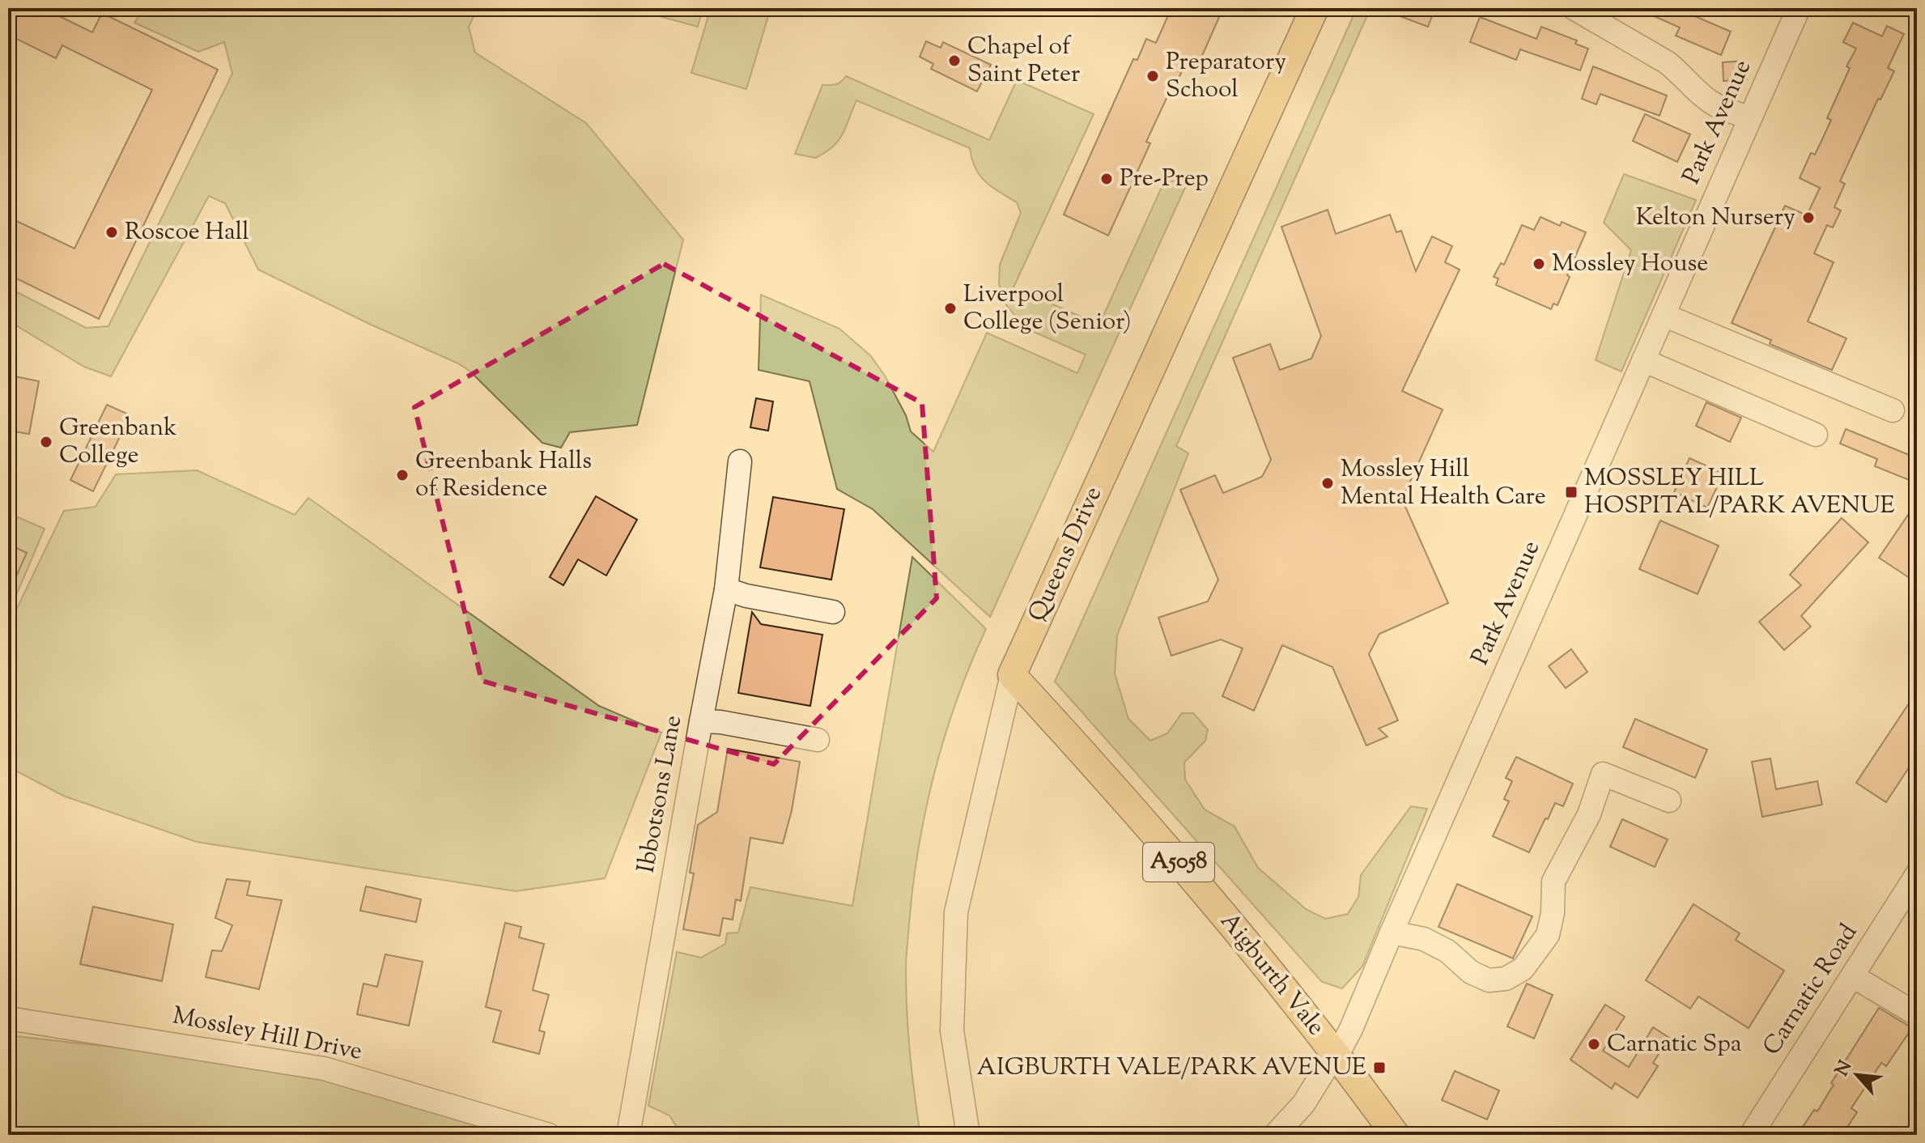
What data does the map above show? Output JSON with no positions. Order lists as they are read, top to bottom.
{
  "streets": {
    "main road": ["Queens Drive", "A5058", "Aigburth Vale"],
    "street": [
      "Park Avenue",
      "Ibbotsons Lane",
      "Carnatic Road",
      "Mossley Hill Drive"
    ]
  },
  "crossings": [
    ["Park Avenue", "Aigburth Vale"],
    ["Queens Drive", "Aigburth Vale"]
  ],
  "places": {
    "other": [
      "Chapel of Saint Peter",
      "Preparatory School",
      "Pre-Prep",
      "Kelton Nursery",
      "Roscoe Hall",
      "Mossley House",
      "Liverpool College (Senior)",
      "Greenbank College",
      "Greenbank Halls of Residence",
      "Mossley Hill Mental Health Care",
      "Carnatic Spa"
    ],
    "transit": ["MOSSLEY HILL HOSPITAL/PARK AVENUE", "AIGBURTH VALE/PARK AVENUE"]
  },
  "north": "top left"
}
